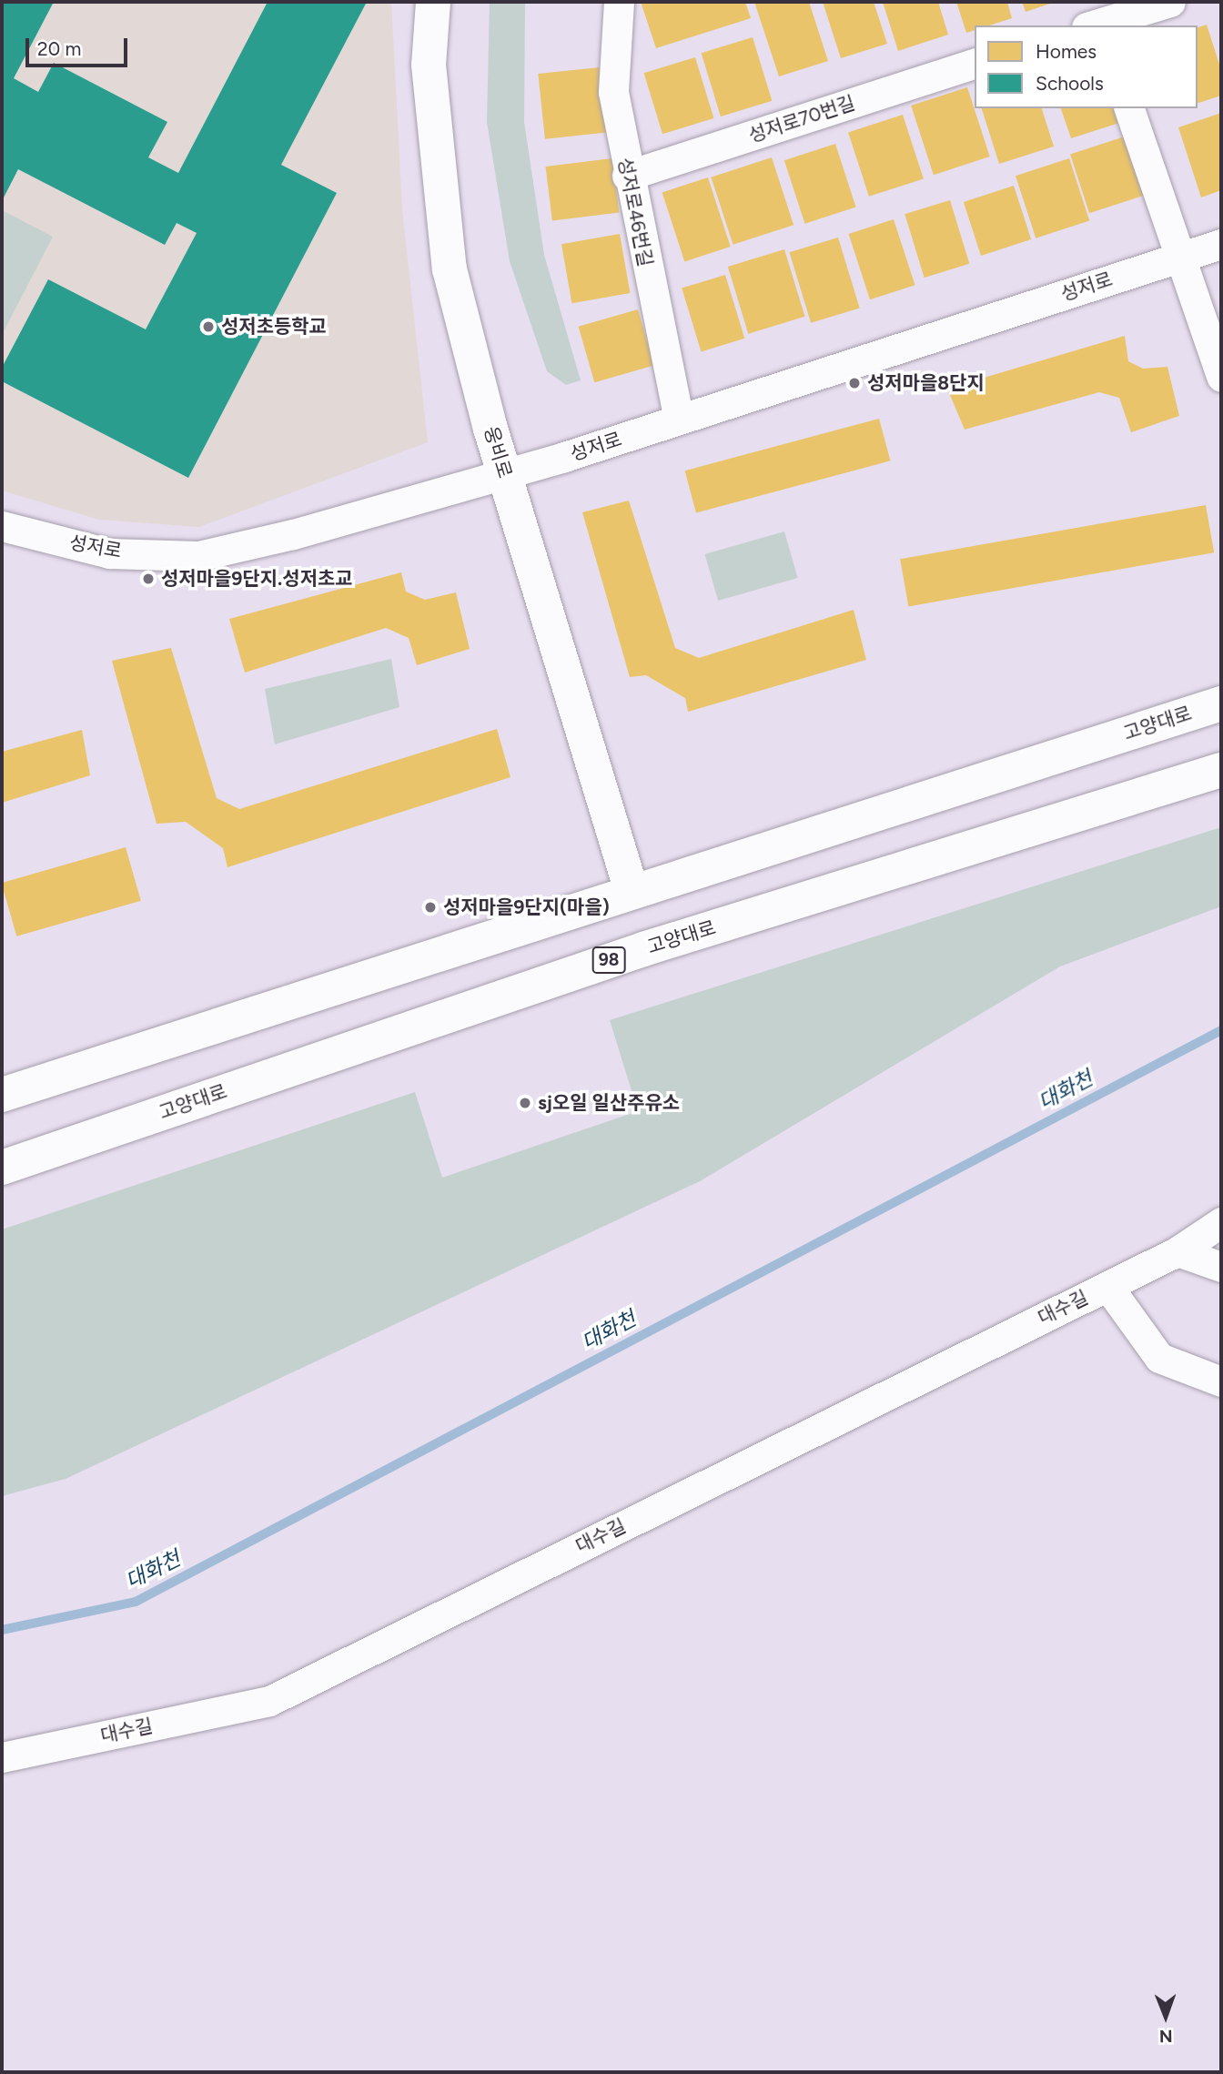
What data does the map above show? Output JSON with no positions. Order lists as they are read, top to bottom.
{
  "streets": {
    "main road": ["웅비로", "고양대로", "98"],
    "street": [
      "성저로70번길",
      "성저로46번길",
      "성저로",
      "대수길"
    ]
  },
  "crossings": [
    ["성저로70번길", "성저로46번길"],
    ["성저로46번길", "성저로"],
    ["성저로", "웅비로"],
    ["웅비로", "고양대로"]
  ],
  "water": ["대화천"],
  "places": [
    "성저초등학교",
    "성저마을8단지",
    "성저마을9단지.성저초교",
    "성저마을9단지(마을)",
    "sj오일 일산주유소"
  ],
  "legend": ["Homes", "Schools"],
  "scale_bar": "20 m",
  "north": "bottom"
}
